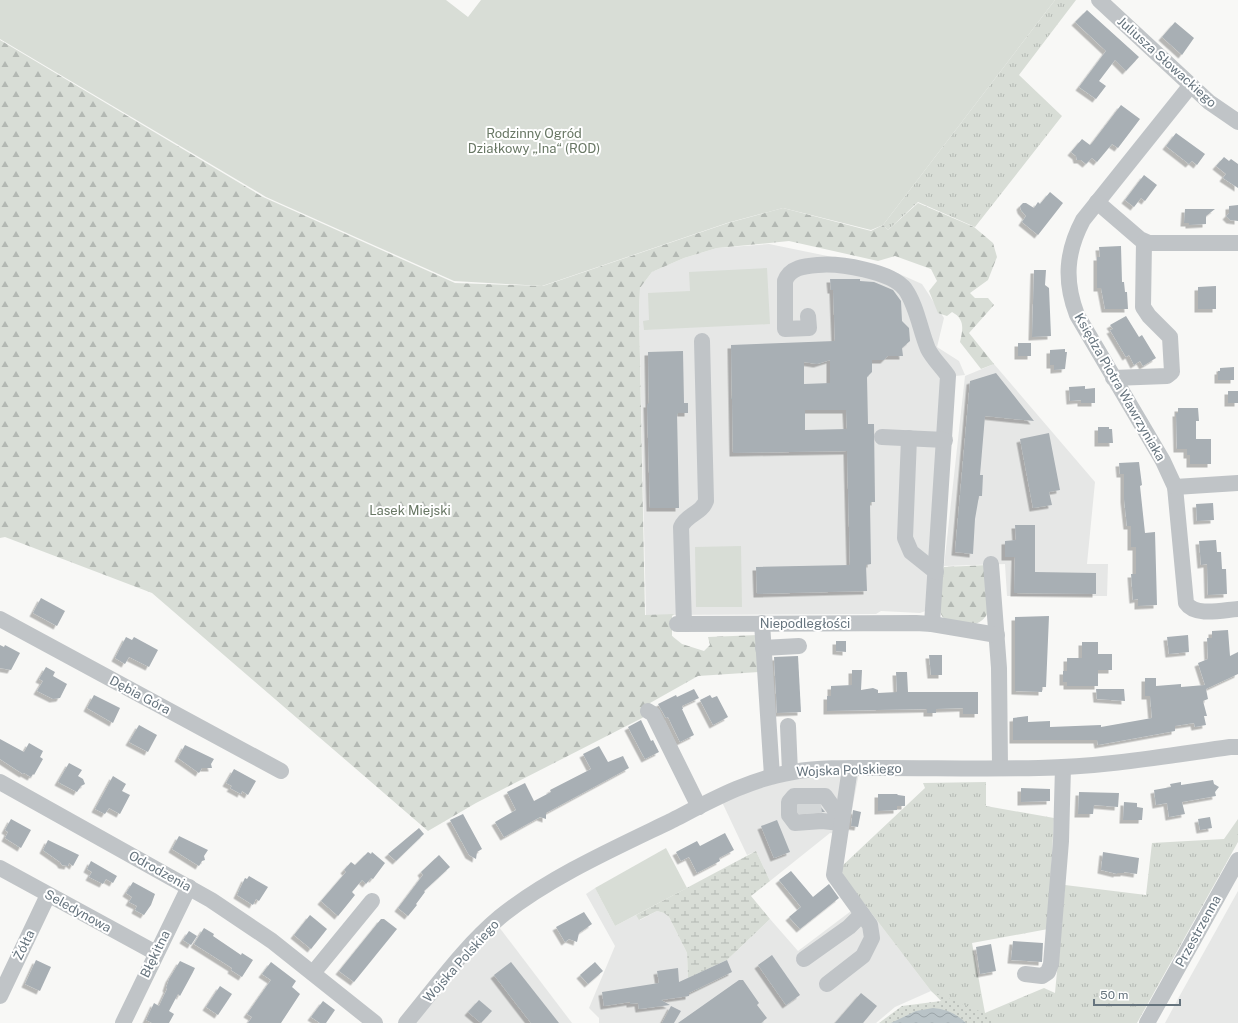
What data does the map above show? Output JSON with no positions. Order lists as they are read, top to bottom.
{
  "streets": {
    "street": [
      "Juliusza Słowackiego",
      "Księdza Piotra Wawrzyniaka",
      "Niepodległości",
      "Dębia Góra",
      "Wojska Polskiego",
      "Odrodzenia",
      "Seledynowa",
      "Przestrzenna",
      "Żółta",
      "Błękitna"
    ]
  },
  "crossings": [
    ["Juliusza Słowackiego", "Księdza Piotra Wawrzyniaka"],
    ["Odrodzenia", "Błękitna"],
    ["Seledynowa", "Żółta"],
    ["Seledynowa", "Błękitna"]
  ],
  "parks": ["Rodzinny Ogród Działkowy „Ina“ (ROD)", "Lasek Miejski"],
  "scale_bar": "50 m"
}
